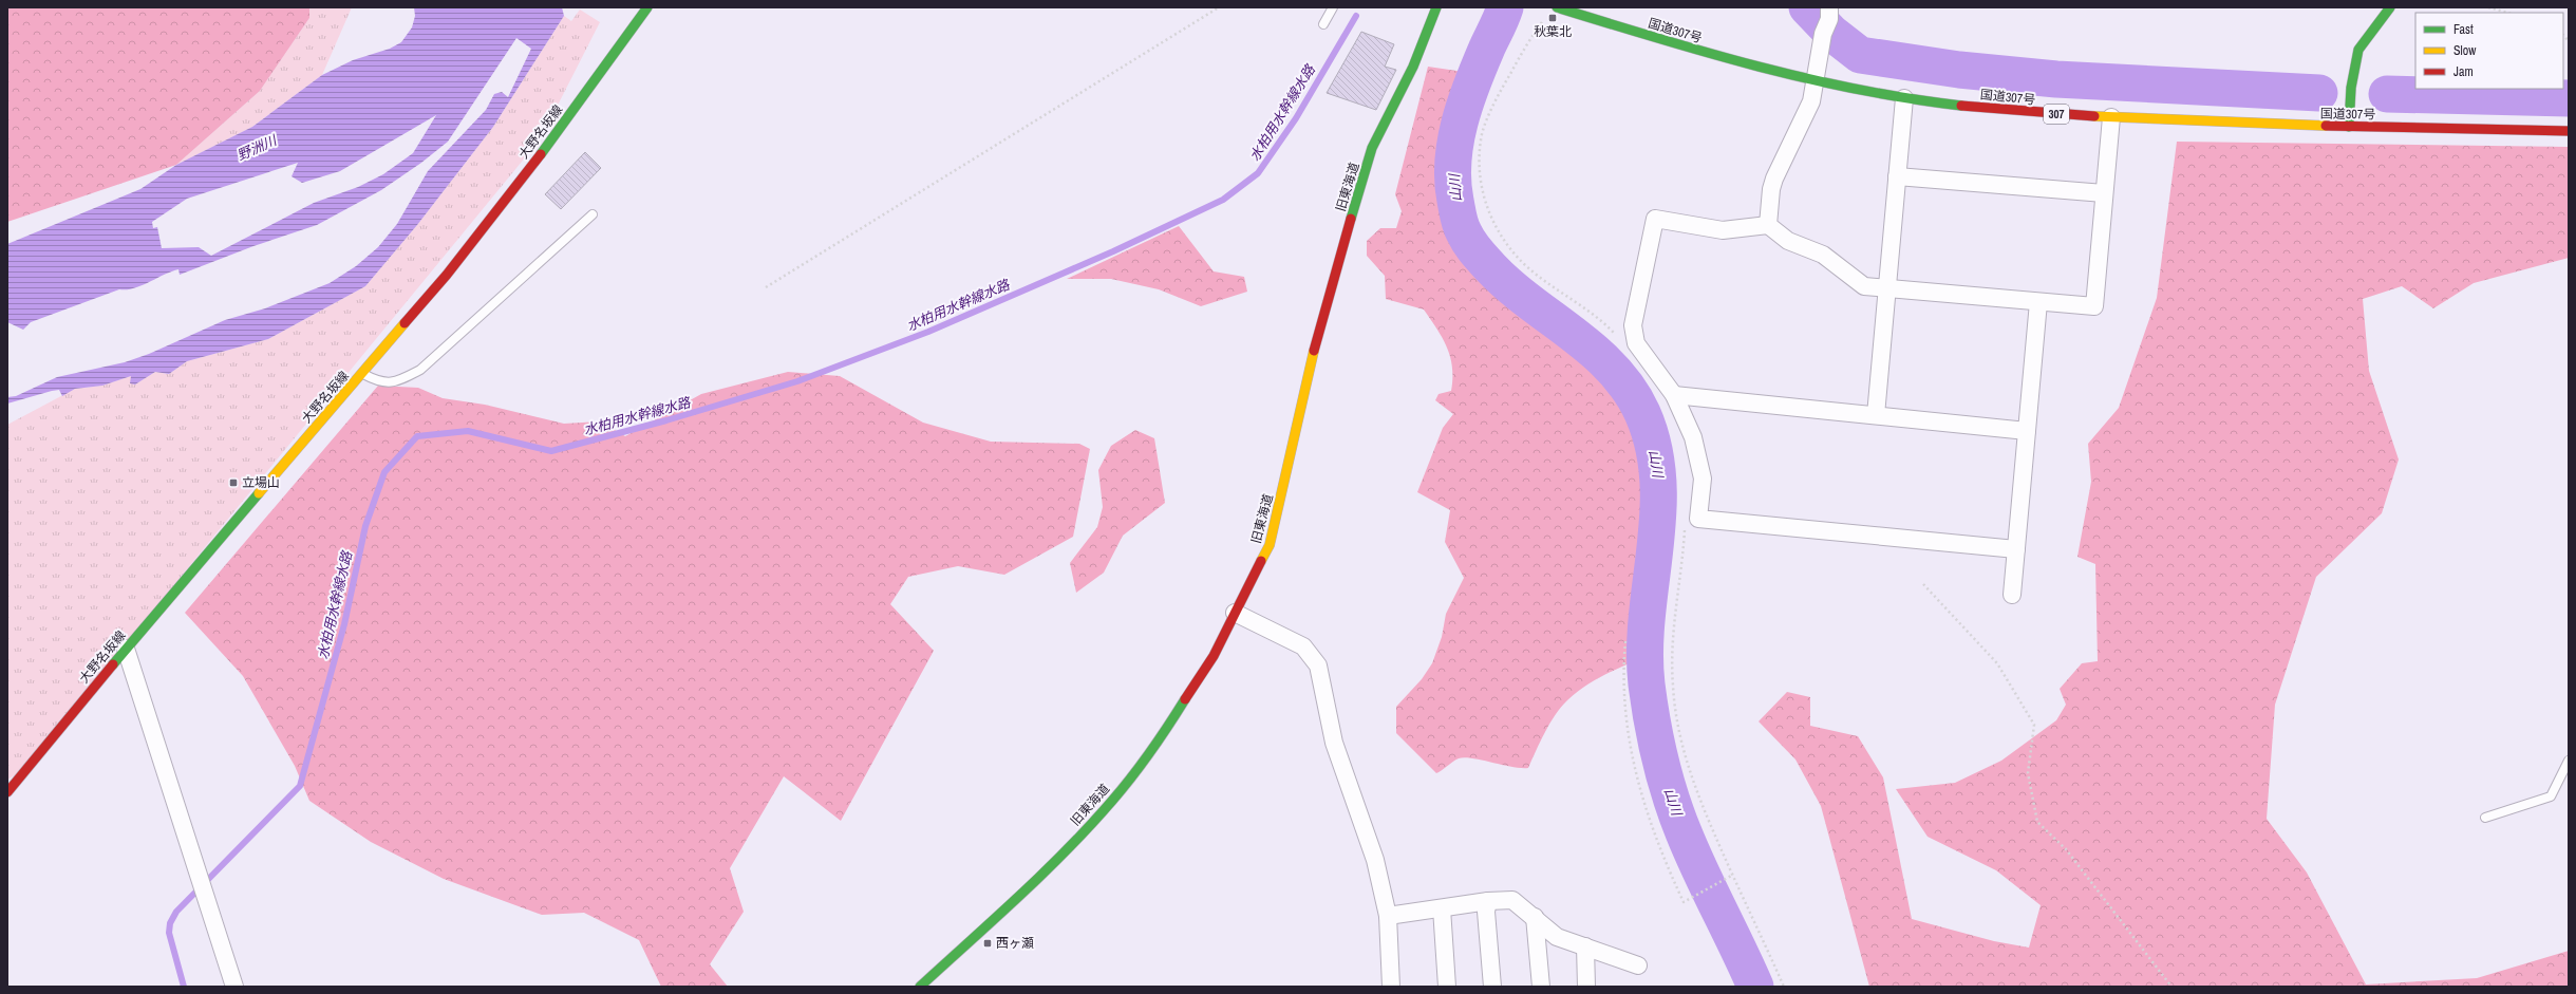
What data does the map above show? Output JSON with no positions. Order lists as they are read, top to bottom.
{
  "streets": {
    "main road": [
      "国道307号",
      "307",
      "大野名坂線",
      "旧東海道"
    ]
  },
  "water": ["水柏用水幹線水路", "野洲川", "山川"],
  "places": {
    "transit": ["秋葉北", "立場山", "西ヶ瀬"]
  },
  "legend": ["Fast", "Slow", "Jam"]
}
